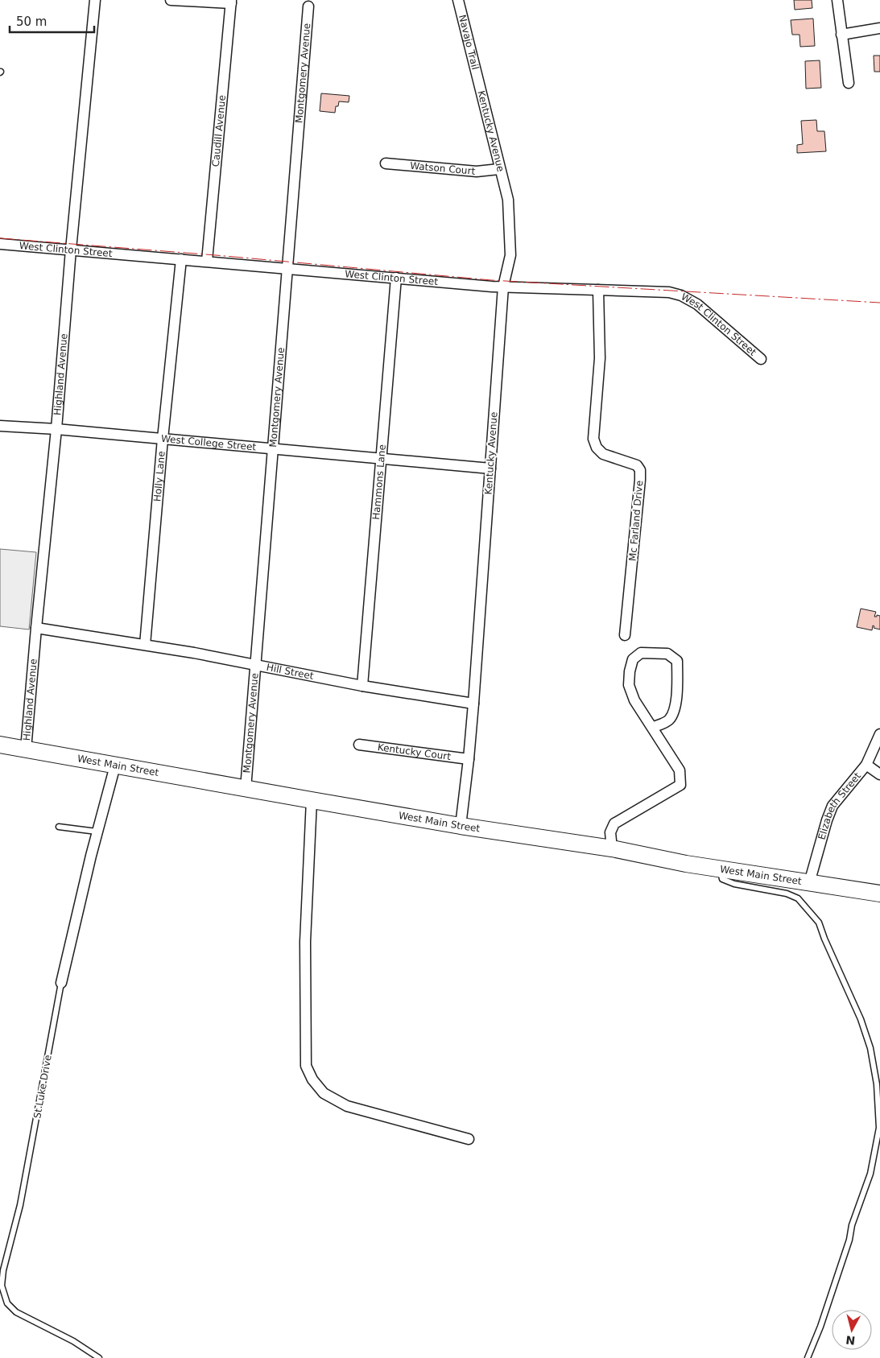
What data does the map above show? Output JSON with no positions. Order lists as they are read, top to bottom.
{
  "streets": {
    "main road": ["West Main Street"],
    "street": [
      "Navajo Trail",
      "Montgomery Avenue",
      "Caudill Avenue",
      "Kentucky Avenue",
      "Watson Court",
      "West Clinton Street",
      "Highland Avenue",
      "West College Street",
      "Holly Lane",
      "Hammons Lane",
      "Mc Farland Drive",
      "Hill Street",
      "Kentucky Court",
      "Elizabeth Street",
      "St Luke Drive"
    ]
  },
  "crossings": [
    ["Navajo Trail", "Kentucky Avenue"],
    ["Montgomery Avenue", "West Clinton Street"],
    ["Montgomery Avenue", "West College Street"],
    ["Montgomery Avenue", "Hill Street"],
    ["Montgomery Avenue", "West Main Street"],
    ["Caudill Avenue", "West Clinton Street"],
    ["Kentucky Avenue", "Watson Court"],
    ["Kentucky Avenue", "West Clinton Street"],
    ["Kentucky Avenue", "West College Street"],
    ["Kentucky Avenue", "Hill Street"],
    ["Kentucky Avenue", "Kentucky Court"],
    ["Kentucky Avenue", "West Main Street"],
    ["West Clinton Street", "Highland Avenue"],
    ["West Clinton Street", "Holly Lane"],
    ["West Clinton Street", "Hammons Lane"],
    ["West Clinton Street", "Mc Farland Drive"],
    ["Highland Avenue", "West College Street"],
    ["Highland Avenue", "Hill Street"],
    ["Highland Avenue", "West Main Street"],
    ["West College Street", "Holly Lane"],
    ["West College Street", "Hammons Lane"],
    ["Holly Lane", "Hill Street"],
    ["Hammons Lane", "Hill Street"],
    ["West Main Street", "Elizabeth Street"],
    ["West Main Street", "St Luke Drive"]
  ],
  "scale_bar": "50 m",
  "north": "bottom"
}
